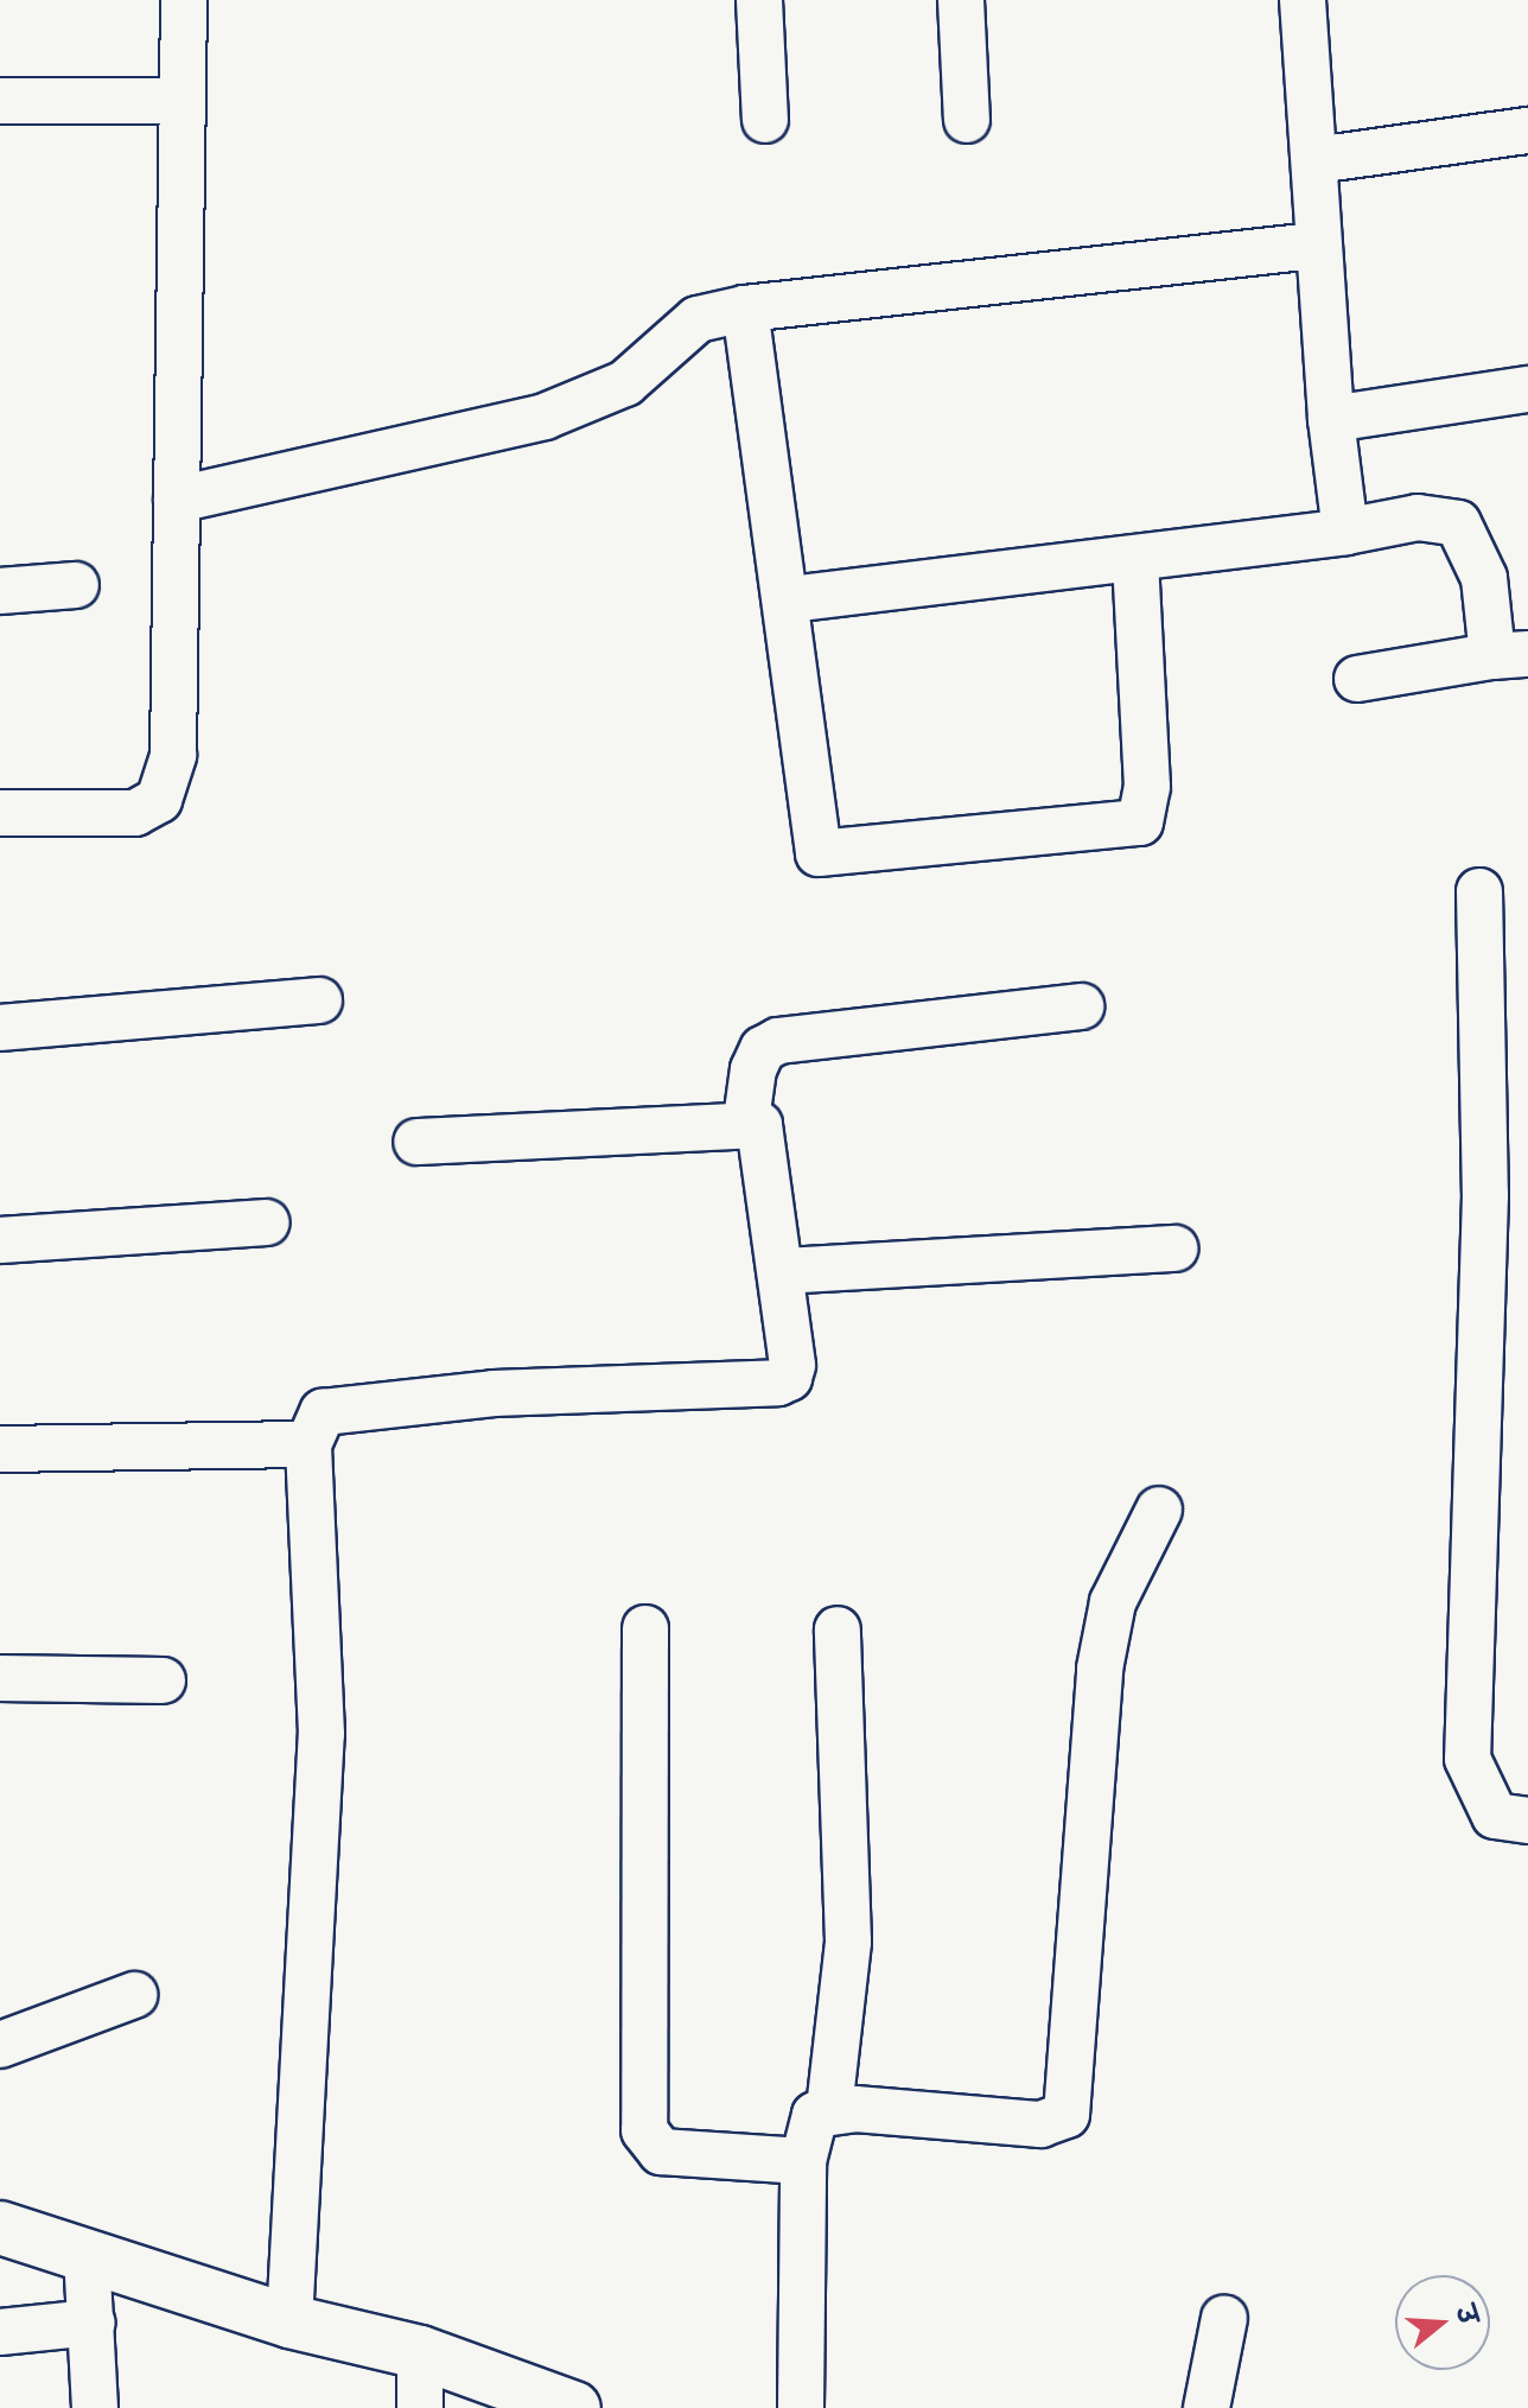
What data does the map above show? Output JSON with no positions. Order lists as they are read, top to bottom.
{
  "north": "right"
}
